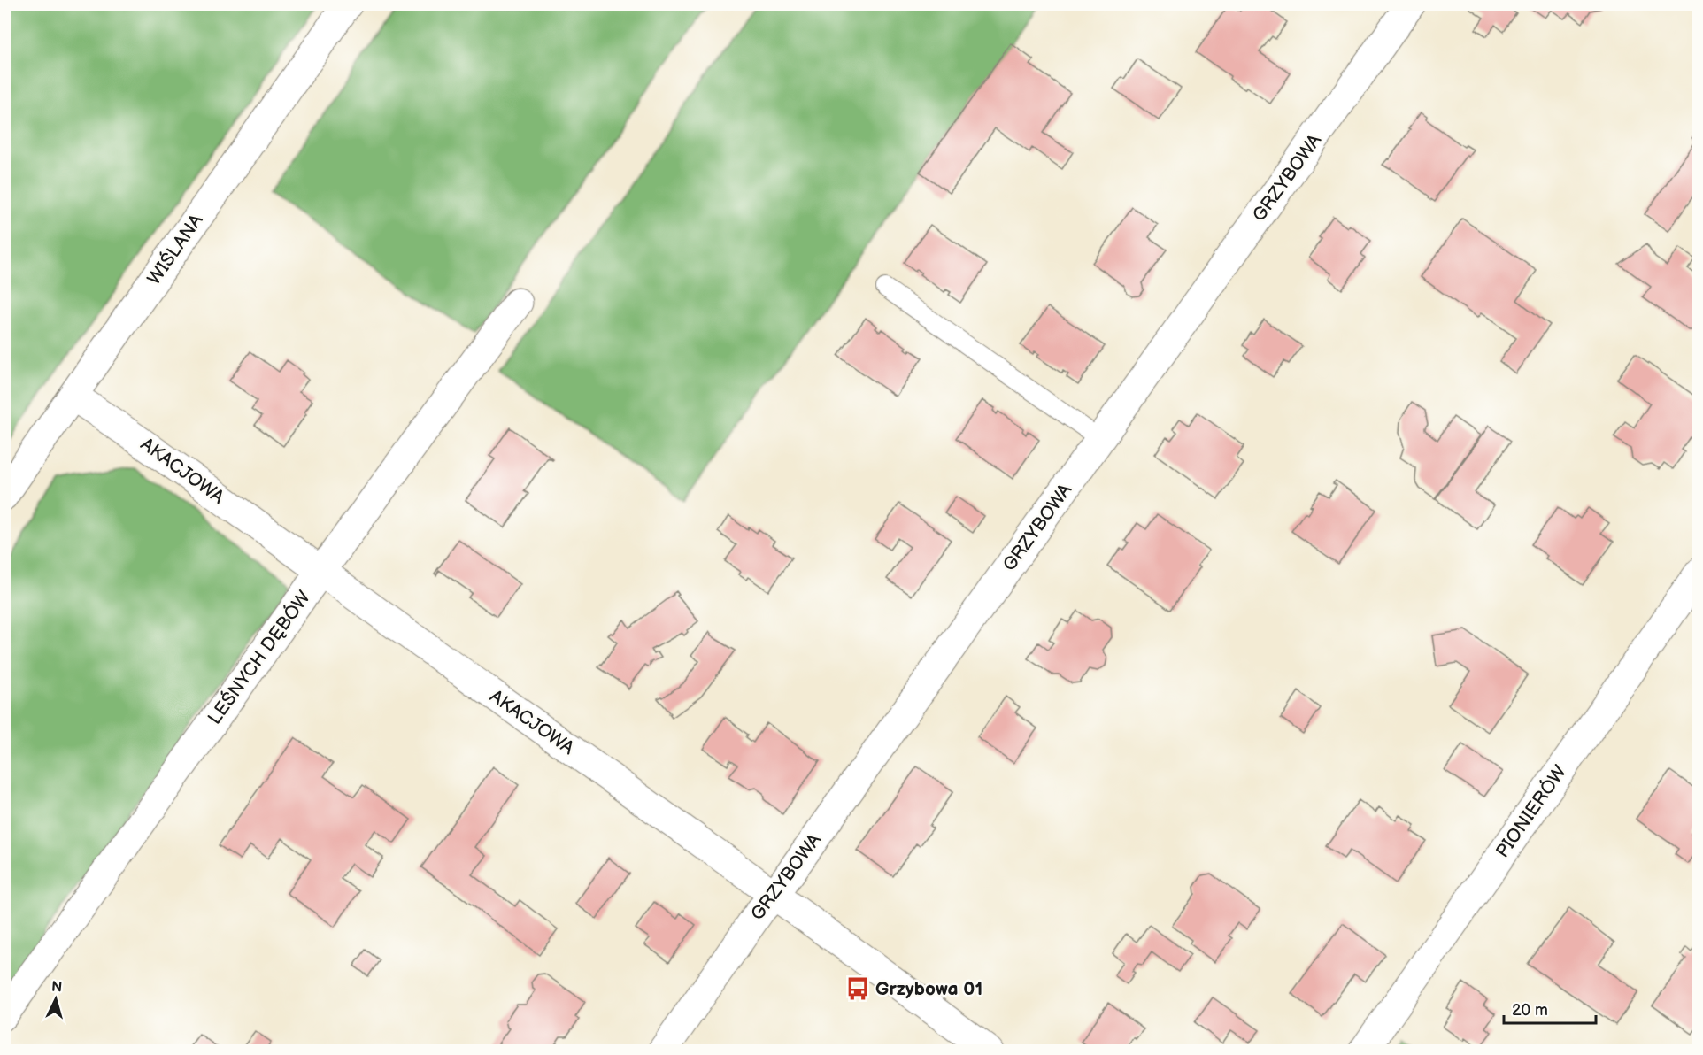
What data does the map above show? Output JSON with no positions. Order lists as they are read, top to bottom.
{
  "streets": {
    "street": [
      "GRZYBOWA",
      "WIŚLANA",
      "AKACJOWA",
      "LEŚNYCH DĘBÓW",
      "PIONIERÓW"
    ]
  },
  "crossings": [
    ["GRZYBOWA", "AKACJOWA"],
    ["WIŚLANA", "AKACJOWA"],
    ["AKACJOWA", "LEŚNYCH DĘBÓW"]
  ],
  "places": {
    "bus stop": ["Grzybowa 01"]
  },
  "scale_bar": "20 m",
  "north": "top"
}
